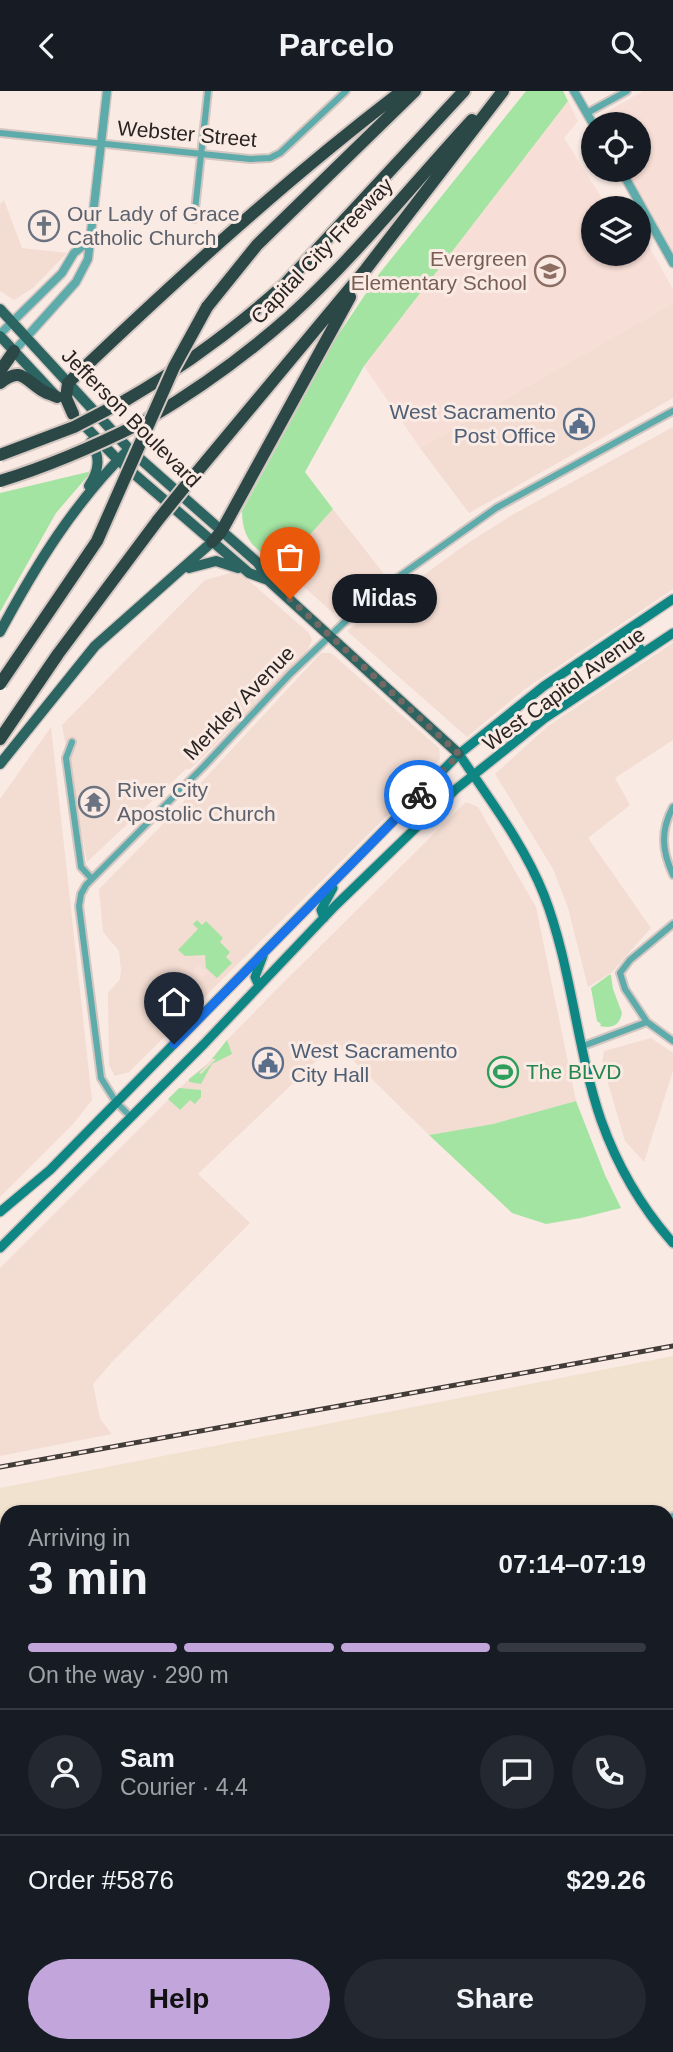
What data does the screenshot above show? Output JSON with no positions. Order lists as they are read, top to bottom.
{
  "streets": {
    "highway": ["Capital City Freeway"],
    "main road": ["Jefferson Boulevard", "West Capitol Avenue"],
    "street": ["Webster Street", "Merkley Avenue"]
  },
  "crossings": [
    ["Jefferson Boulevard", "West Capitol Avenue"],
    ["Jefferson Boulevard", "Merkley Avenue"],
    ["West Capitol Avenue", "Merkley Avenue"]
  ],
  "places": {
    "church": ["Our Lady of Grace Catholic Church"],
    "school or university": ["Evergreen Elementary School"],
    "public building": ["West Sacramento Post Office", "West Sacramento City Hall"],
    "other": ["Midas"],
    "temple": ["River City Apostolic Church"],
    "sports": ["The BLVD"]
  },
  "page": {
    "header": "Parcelo",
    "bubble": "Midas",
    "heading": ["3 min", "Arriving in", "07:14–07:19"],
    "panel": [
      "Sam",
      "Courier · 4.4",
      "Order #5876",
      "$29.26"
    ],
    "bar": "On the way · 290 m",
    "buttons": ["Help", "Share"]
  }
}
